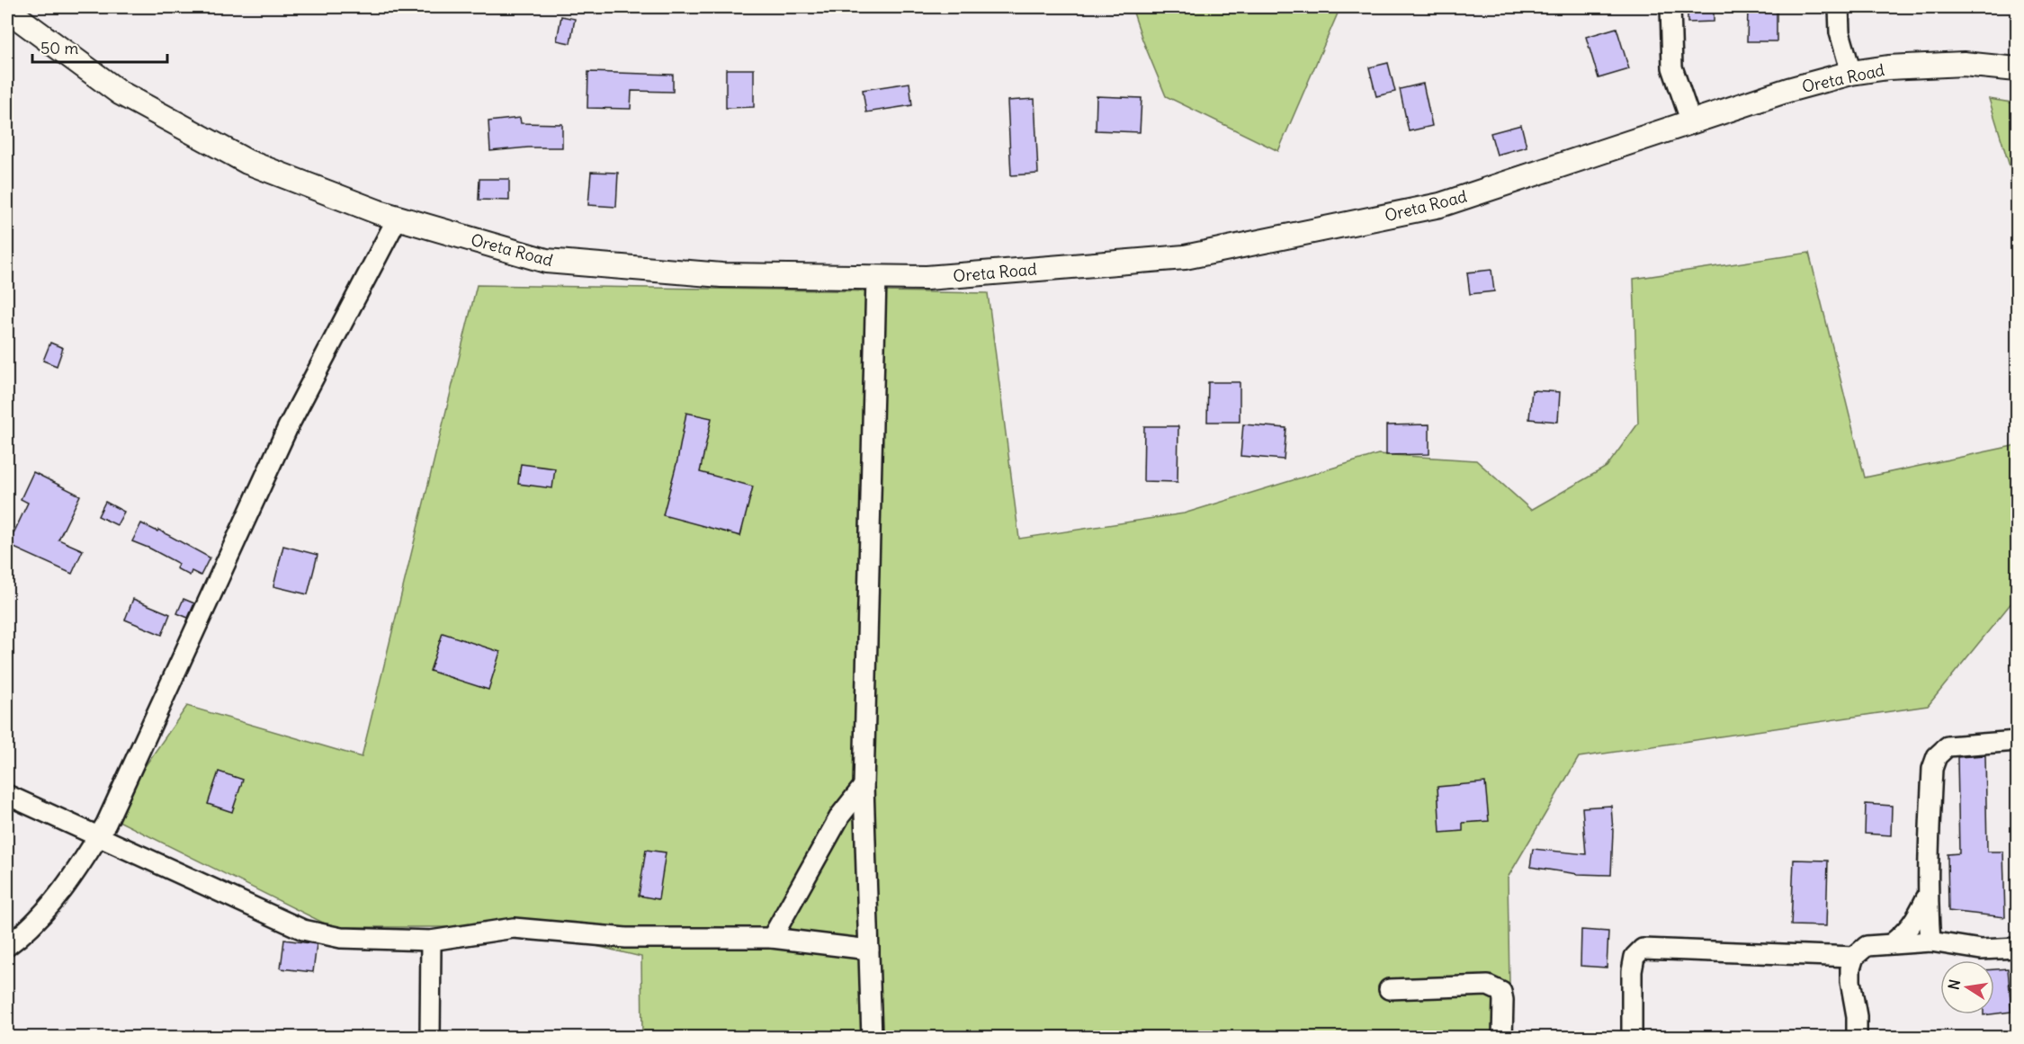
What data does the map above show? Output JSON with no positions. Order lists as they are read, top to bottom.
{
  "streets": {
    "street": ["Oreta Road"]
  },
  "scale_bar": "50 m",
  "north": "left"
}
